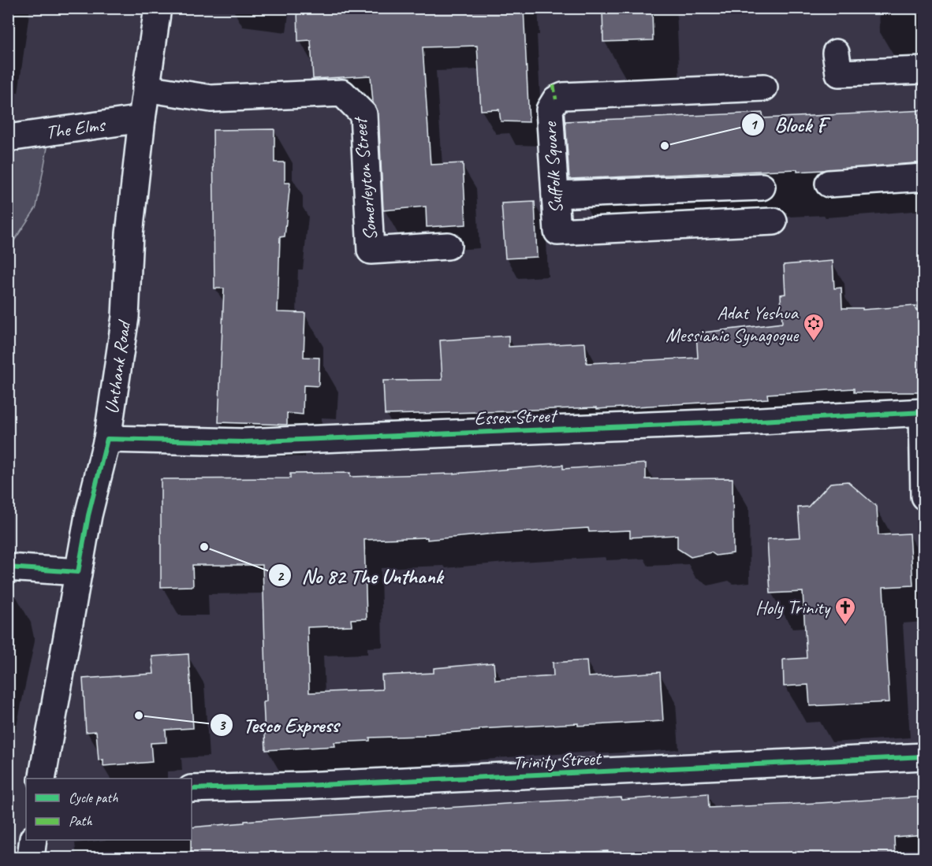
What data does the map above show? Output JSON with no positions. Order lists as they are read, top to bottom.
{
  "streets": {
    "street": [
      "The Elms",
      "Suffolk Square",
      "Somerleyton Street",
      "Unthank Road",
      "Essex Street",
      "Trinity Street"
    ]
  },
  "crossings": [
    ["The Elms", "Unthank Road"],
    ["Somerleyton Street", "Unthank Road"],
    ["Unthank Road", "Essex Street"]
  ],
  "places": {
    "other": ["Block F", "No 82 The Unthank", "Tesco Express"],
    "synagogue": ["Adat Yeshua Messianic Synagogue"],
    "church": ["Holy Trinity"]
  },
  "legend": ["Cycle path", "Path"]
}
